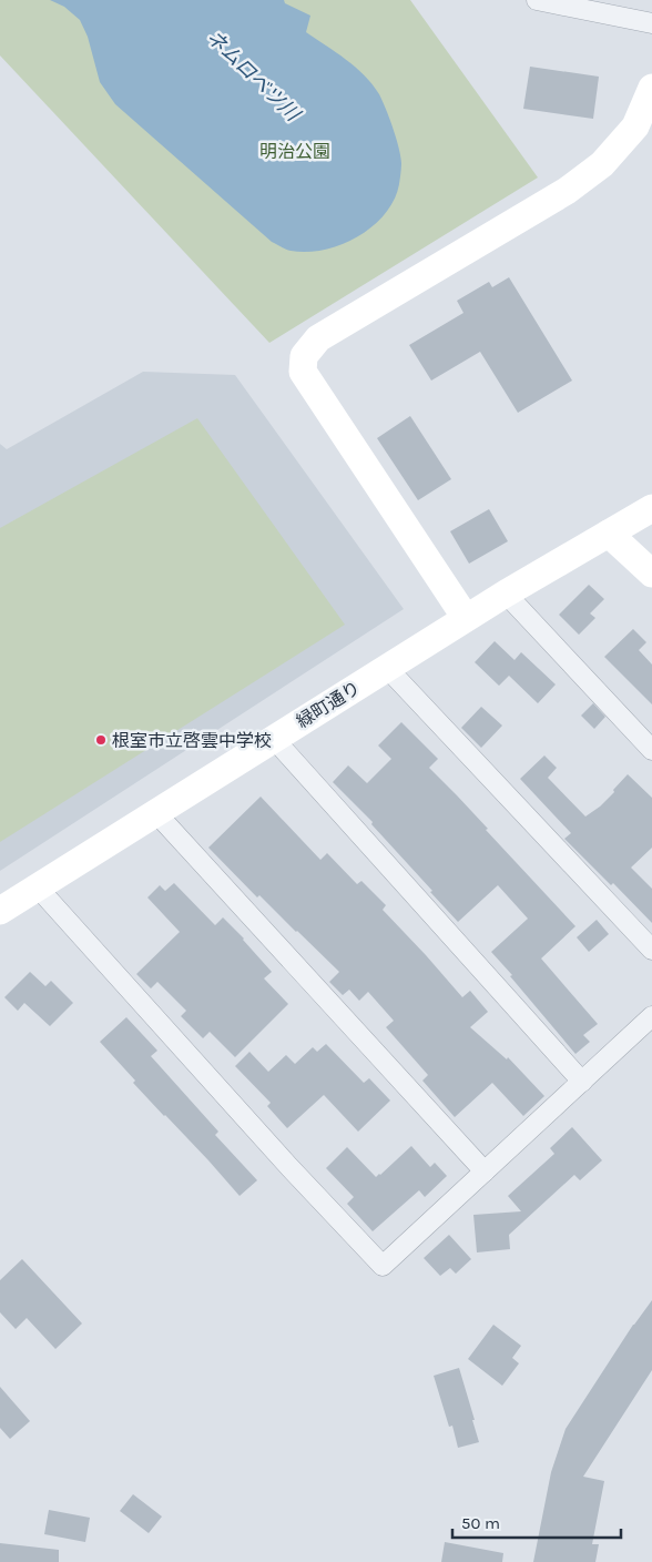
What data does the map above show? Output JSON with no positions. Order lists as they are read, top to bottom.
{
  "streets": {
    "street": ["緑町通り"]
  },
  "water": ["ネムロベツ川"],
  "parks": ["明治公園"],
  "places": ["根室市立啓雲中学校"],
  "scale_bar": "50 m"
}
